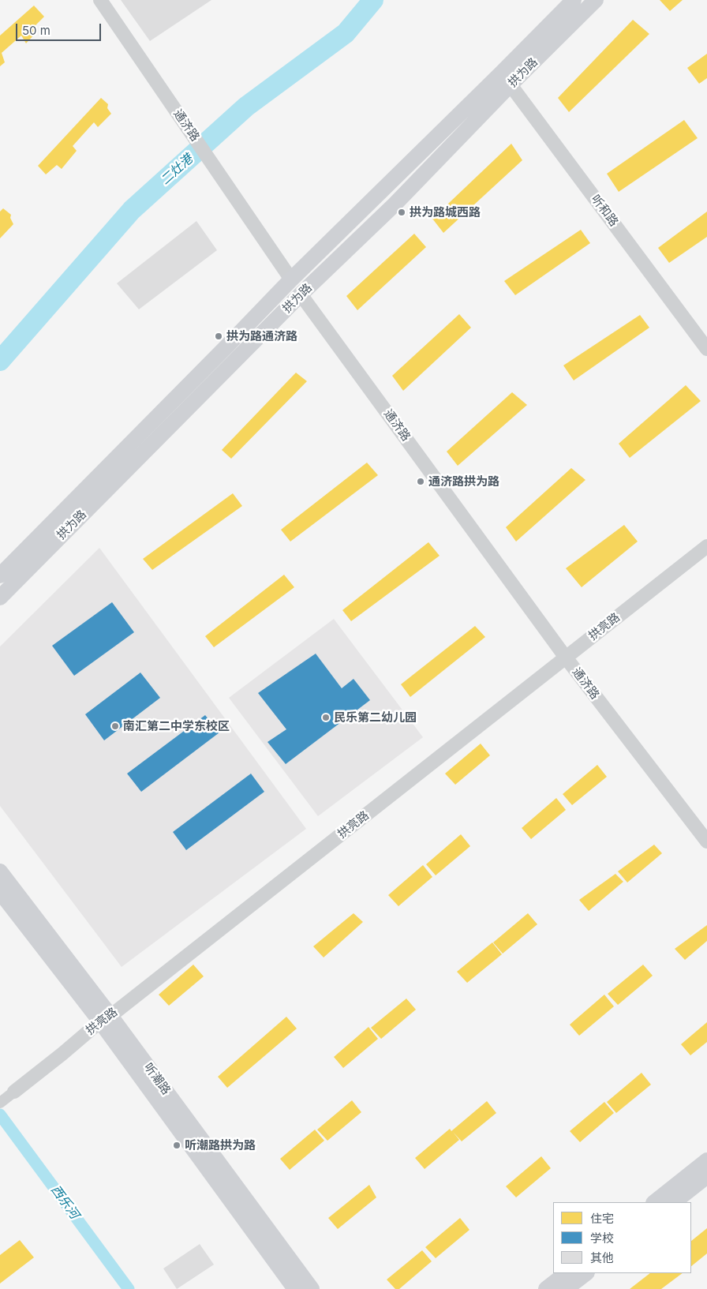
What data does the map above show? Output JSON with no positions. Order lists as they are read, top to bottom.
{
  "streets": {
    "main road": ["拱为路", "听潮路"],
    "street": ["通济路", "听和路", "拱亮路"]
  },
  "crossings": [
    ["拱为路", "通济路"],
    ["拱为路", "听和路"],
    ["通济路", "拱亮路"],
    ["拱亮路", "听潮路"]
  ],
  "water": ["二灶港", "西乐河"],
  "places": [
    "拱为路城西路",
    "拱为路通济路",
    "通济路拱为路",
    "民乐第二幼儿园",
    "南汇第二中学东校区",
    "听潮路拱为路"
  ],
  "legend": ["住宅", "学校", "其他"],
  "scale_bar": "50 m"
}
